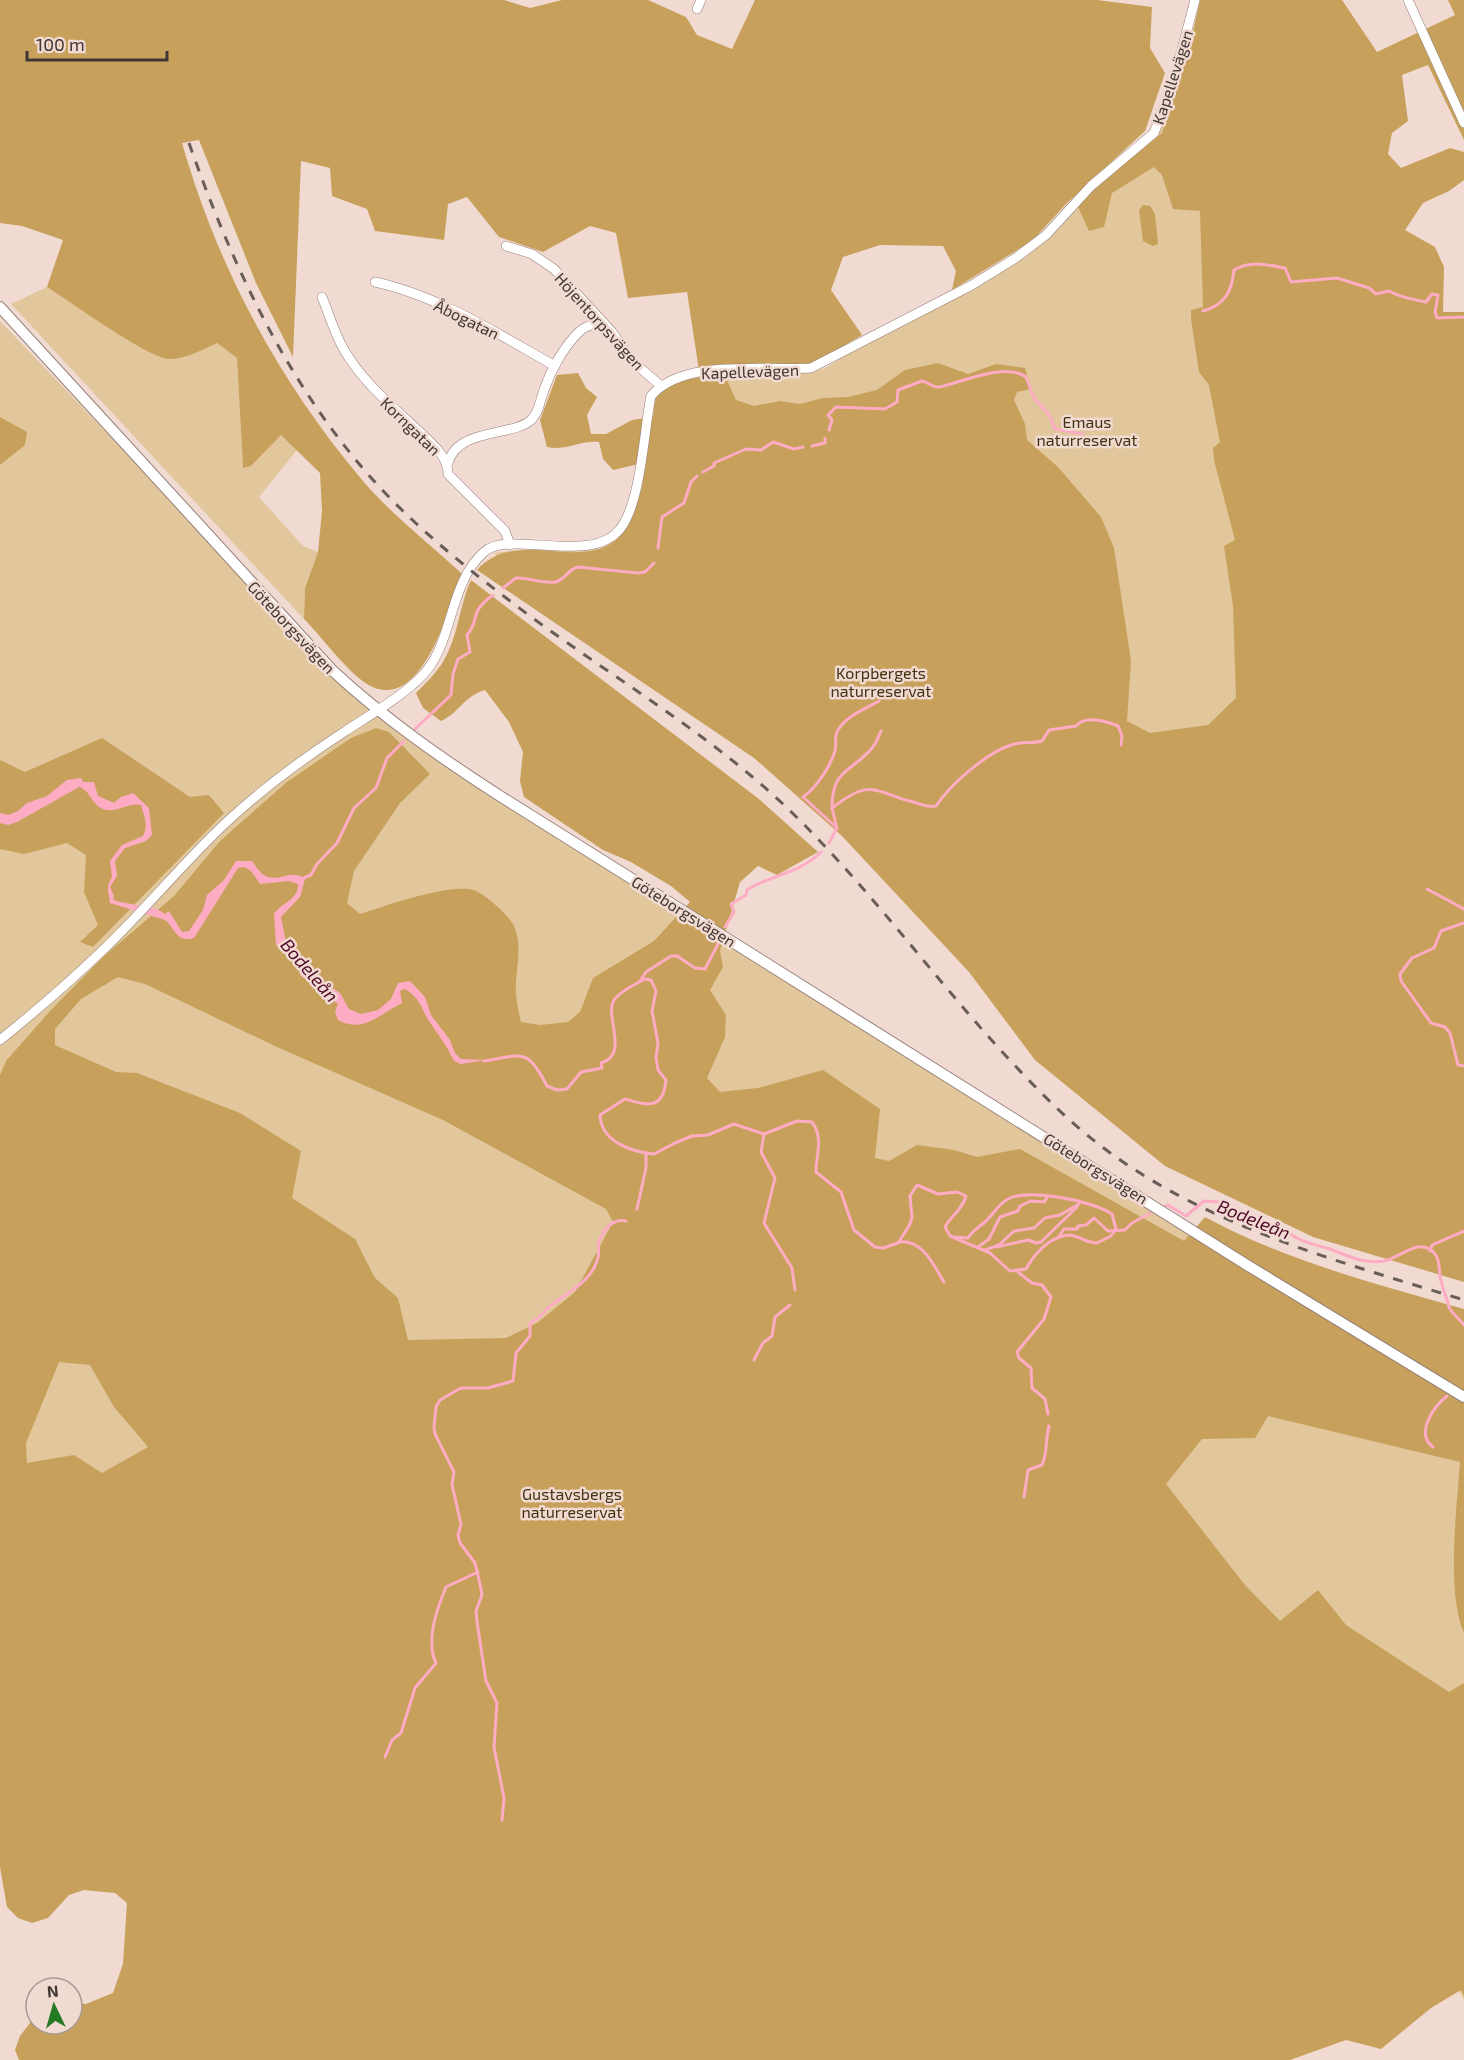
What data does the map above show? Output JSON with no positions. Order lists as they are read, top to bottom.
{
  "streets": {
    "street": [
      "Kapellevägen",
      "Åbogatan",
      "Höjentorpsvägen",
      "Korngatan",
      "Göteborgsvägen"
    ]
  },
  "crossings": [
    ["Kapellevägen", "Höjentorpsvägen"]
  ],
  "water": ["Bodeleån"],
  "parks": ["Emaus naturreservat", "Korpbergets naturreservat", "Gustavsbergs naturreservat"],
  "scale_bar": "100 m",
  "north": "top"
}
